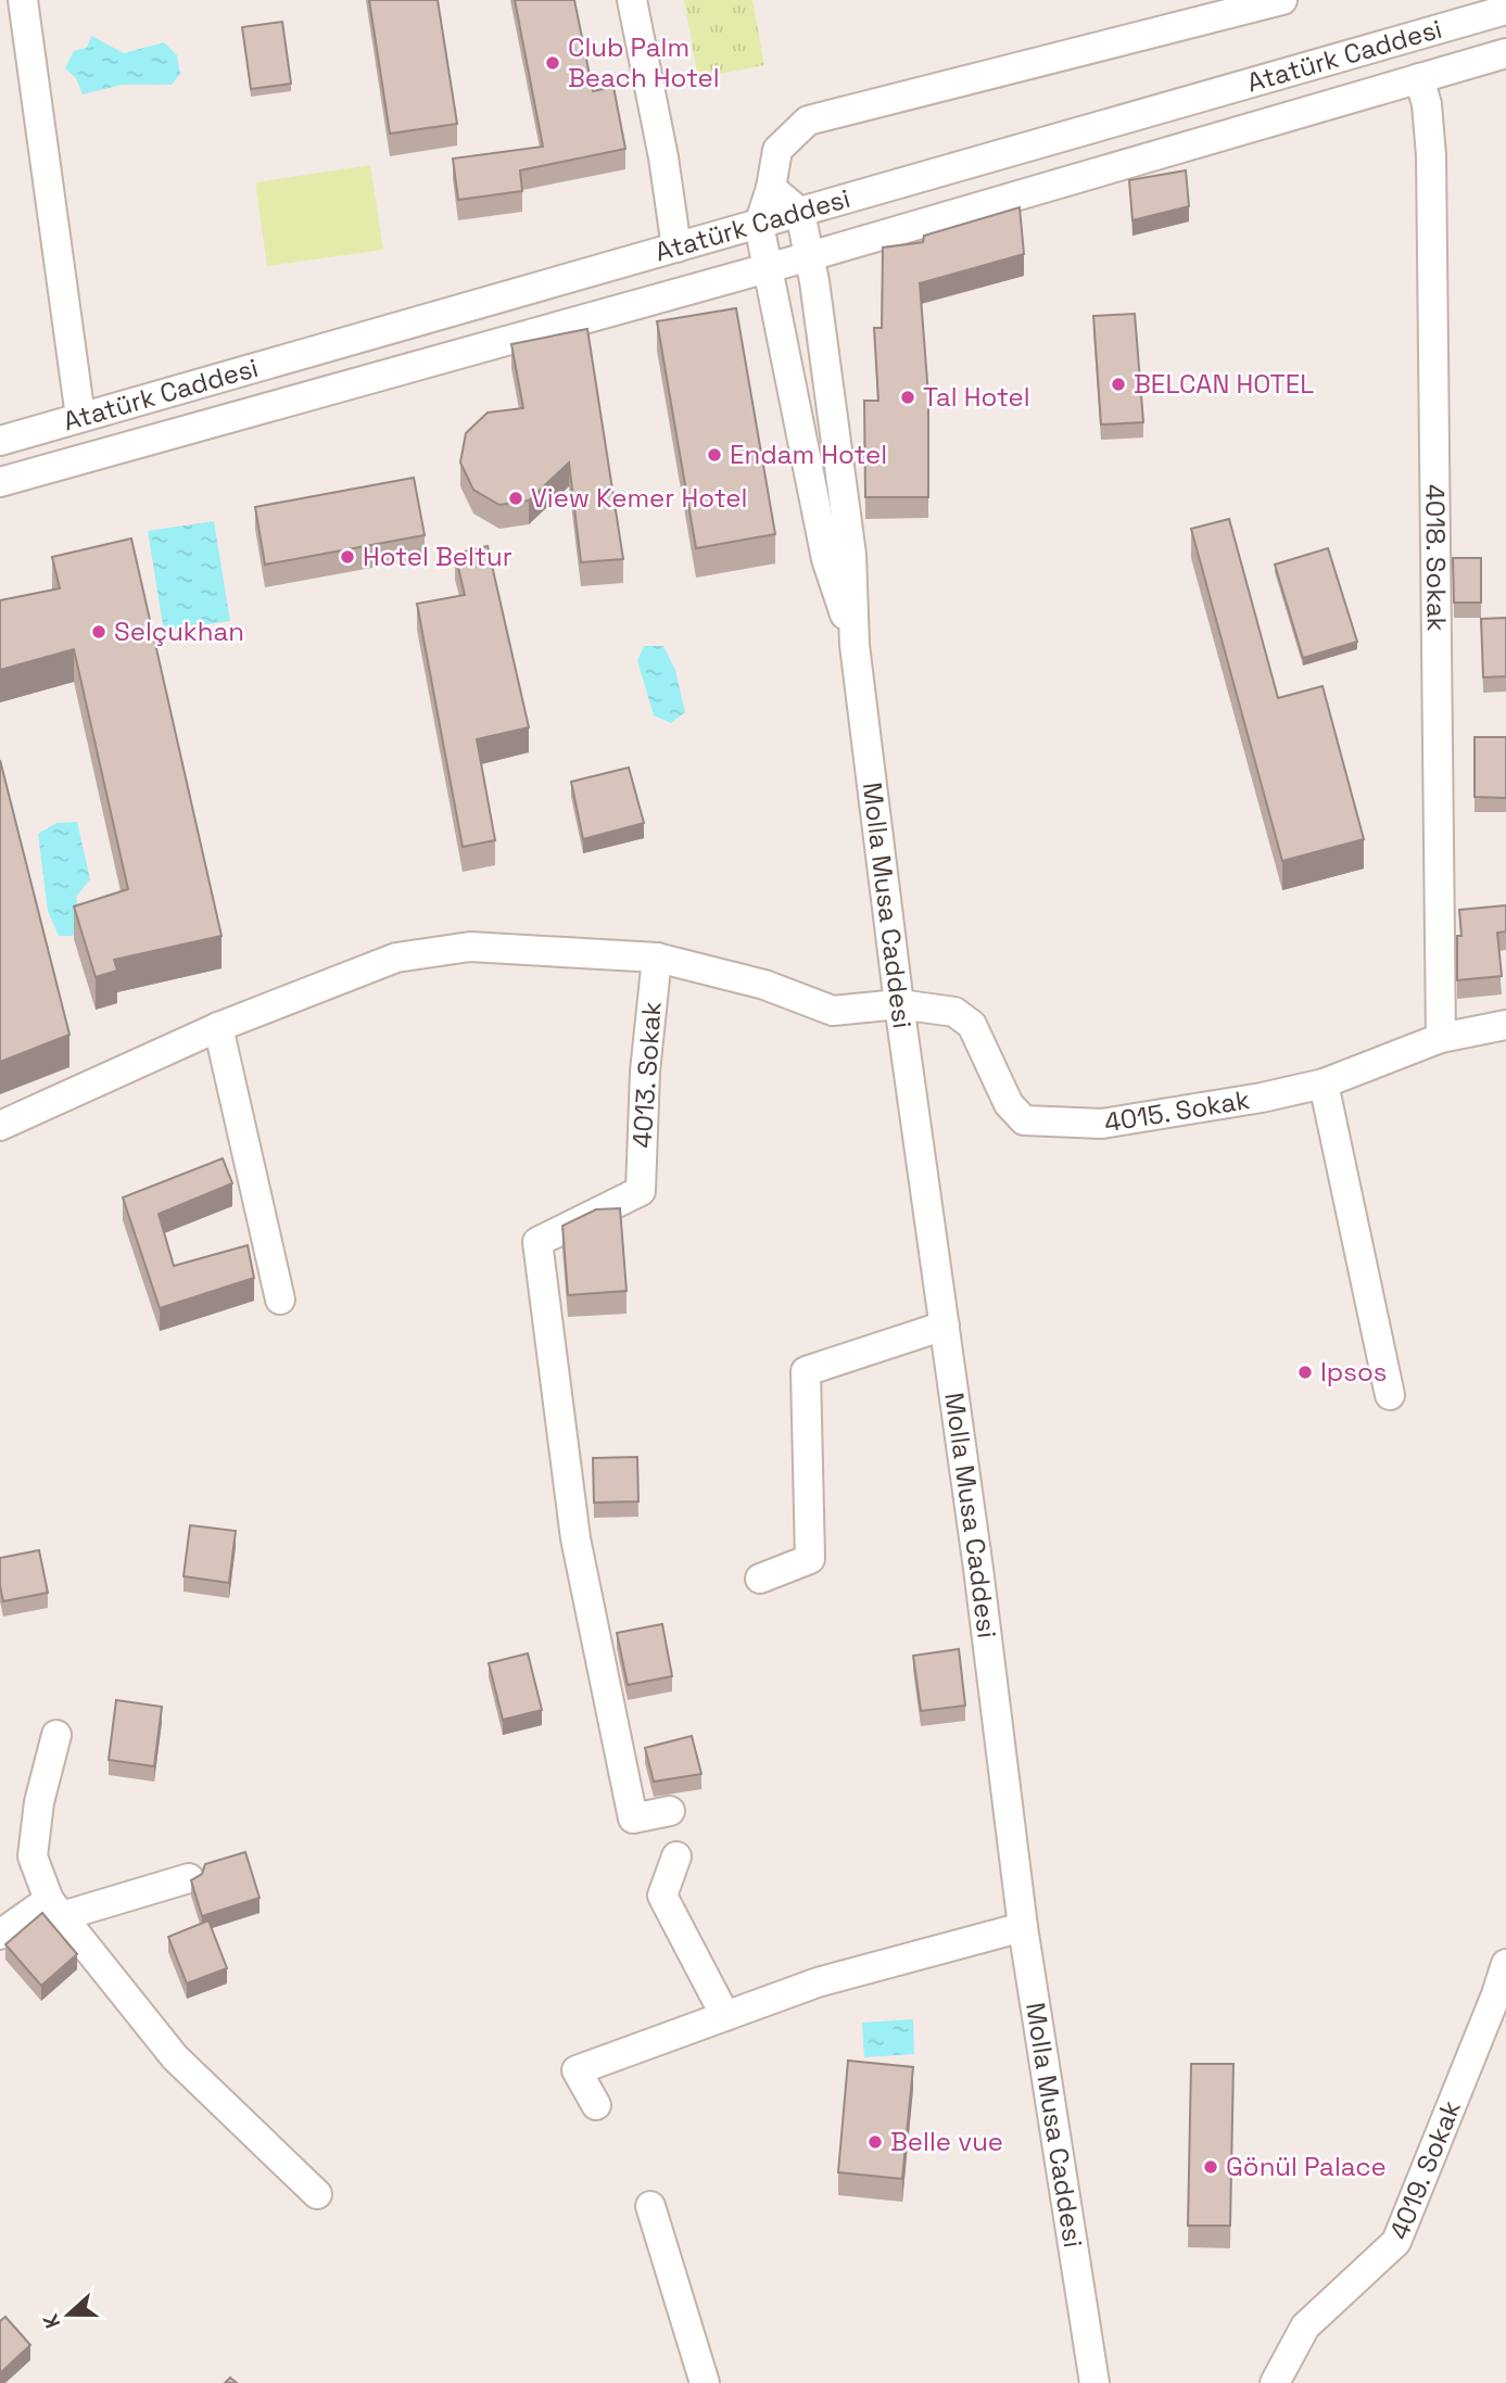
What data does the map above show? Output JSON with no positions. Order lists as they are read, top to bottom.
{
  "streets": {
    "street": [
      "Atatürk Caddesi",
      "4018. Sokak",
      "Molla Musa Caddesi",
      "4013. Sokak",
      "4015. Sokak",
      "4019. Sokak"
    ]
  },
  "crossings": [
    ["Atatürk Caddesi", "4018. Sokak"],
    ["4018. Sokak", "4015. Sokak"],
    ["Molla Musa Caddesi", "4015. Sokak"]
  ],
  "places": [
    "Club Palm Beach Hotel",
    "BELCAN HOTEL",
    "Tal Hotel",
    "Endam Hotel",
    "View Kemer Hotel",
    "Hotel Beltur",
    "Selçukhan",
    "Ipsos",
    "Belle vue",
    "Gönül Palace"
  ],
  "north": "left"
}
